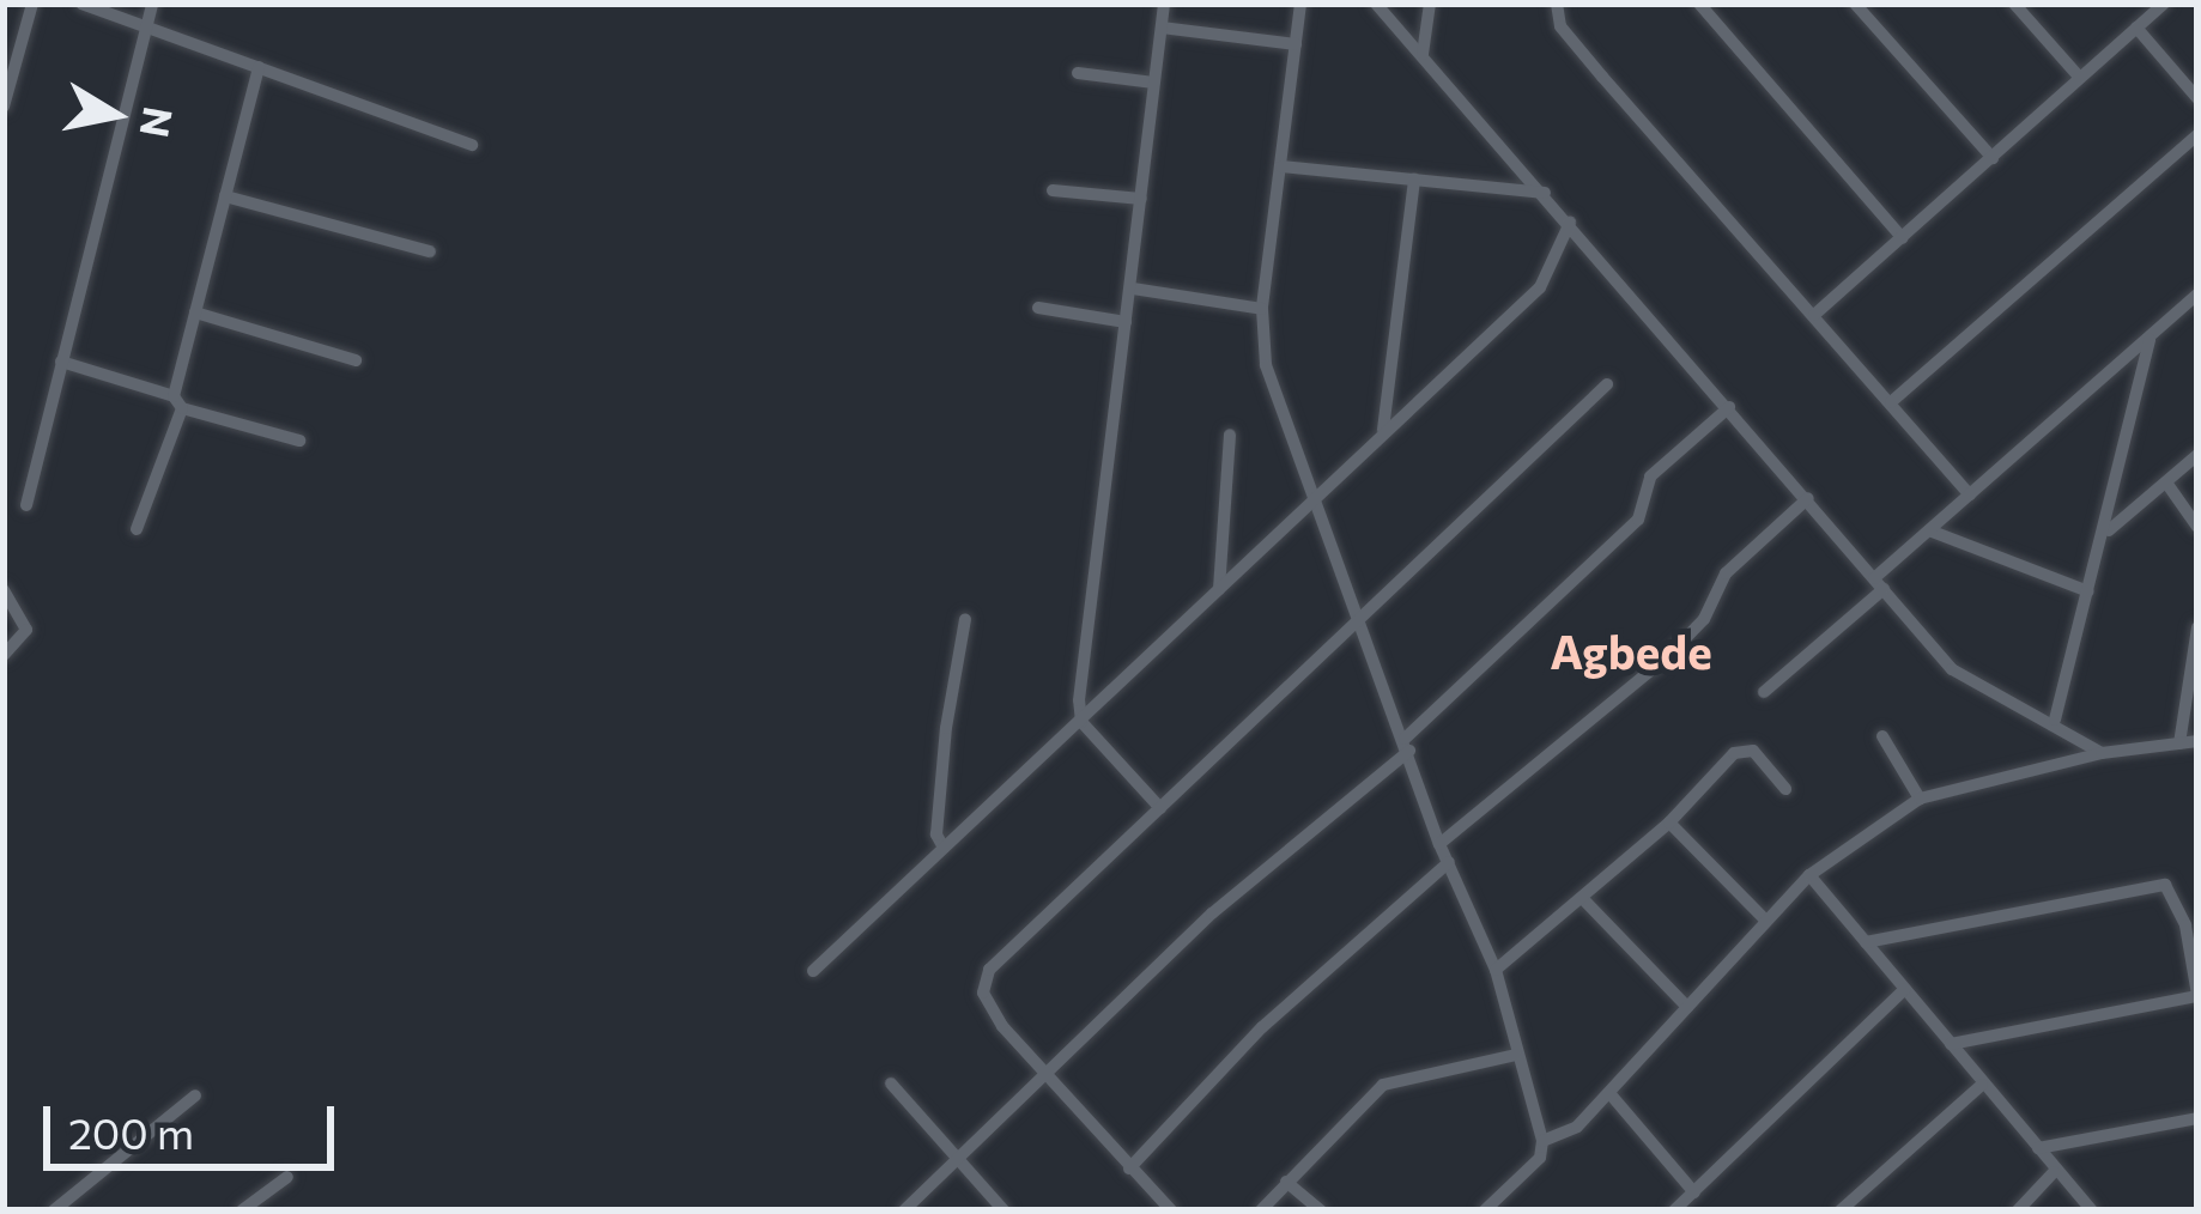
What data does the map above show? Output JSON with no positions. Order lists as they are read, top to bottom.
{
  "districts": ["Agbede"],
  "scale_bar": "200 m",
  "north": "right"
}
